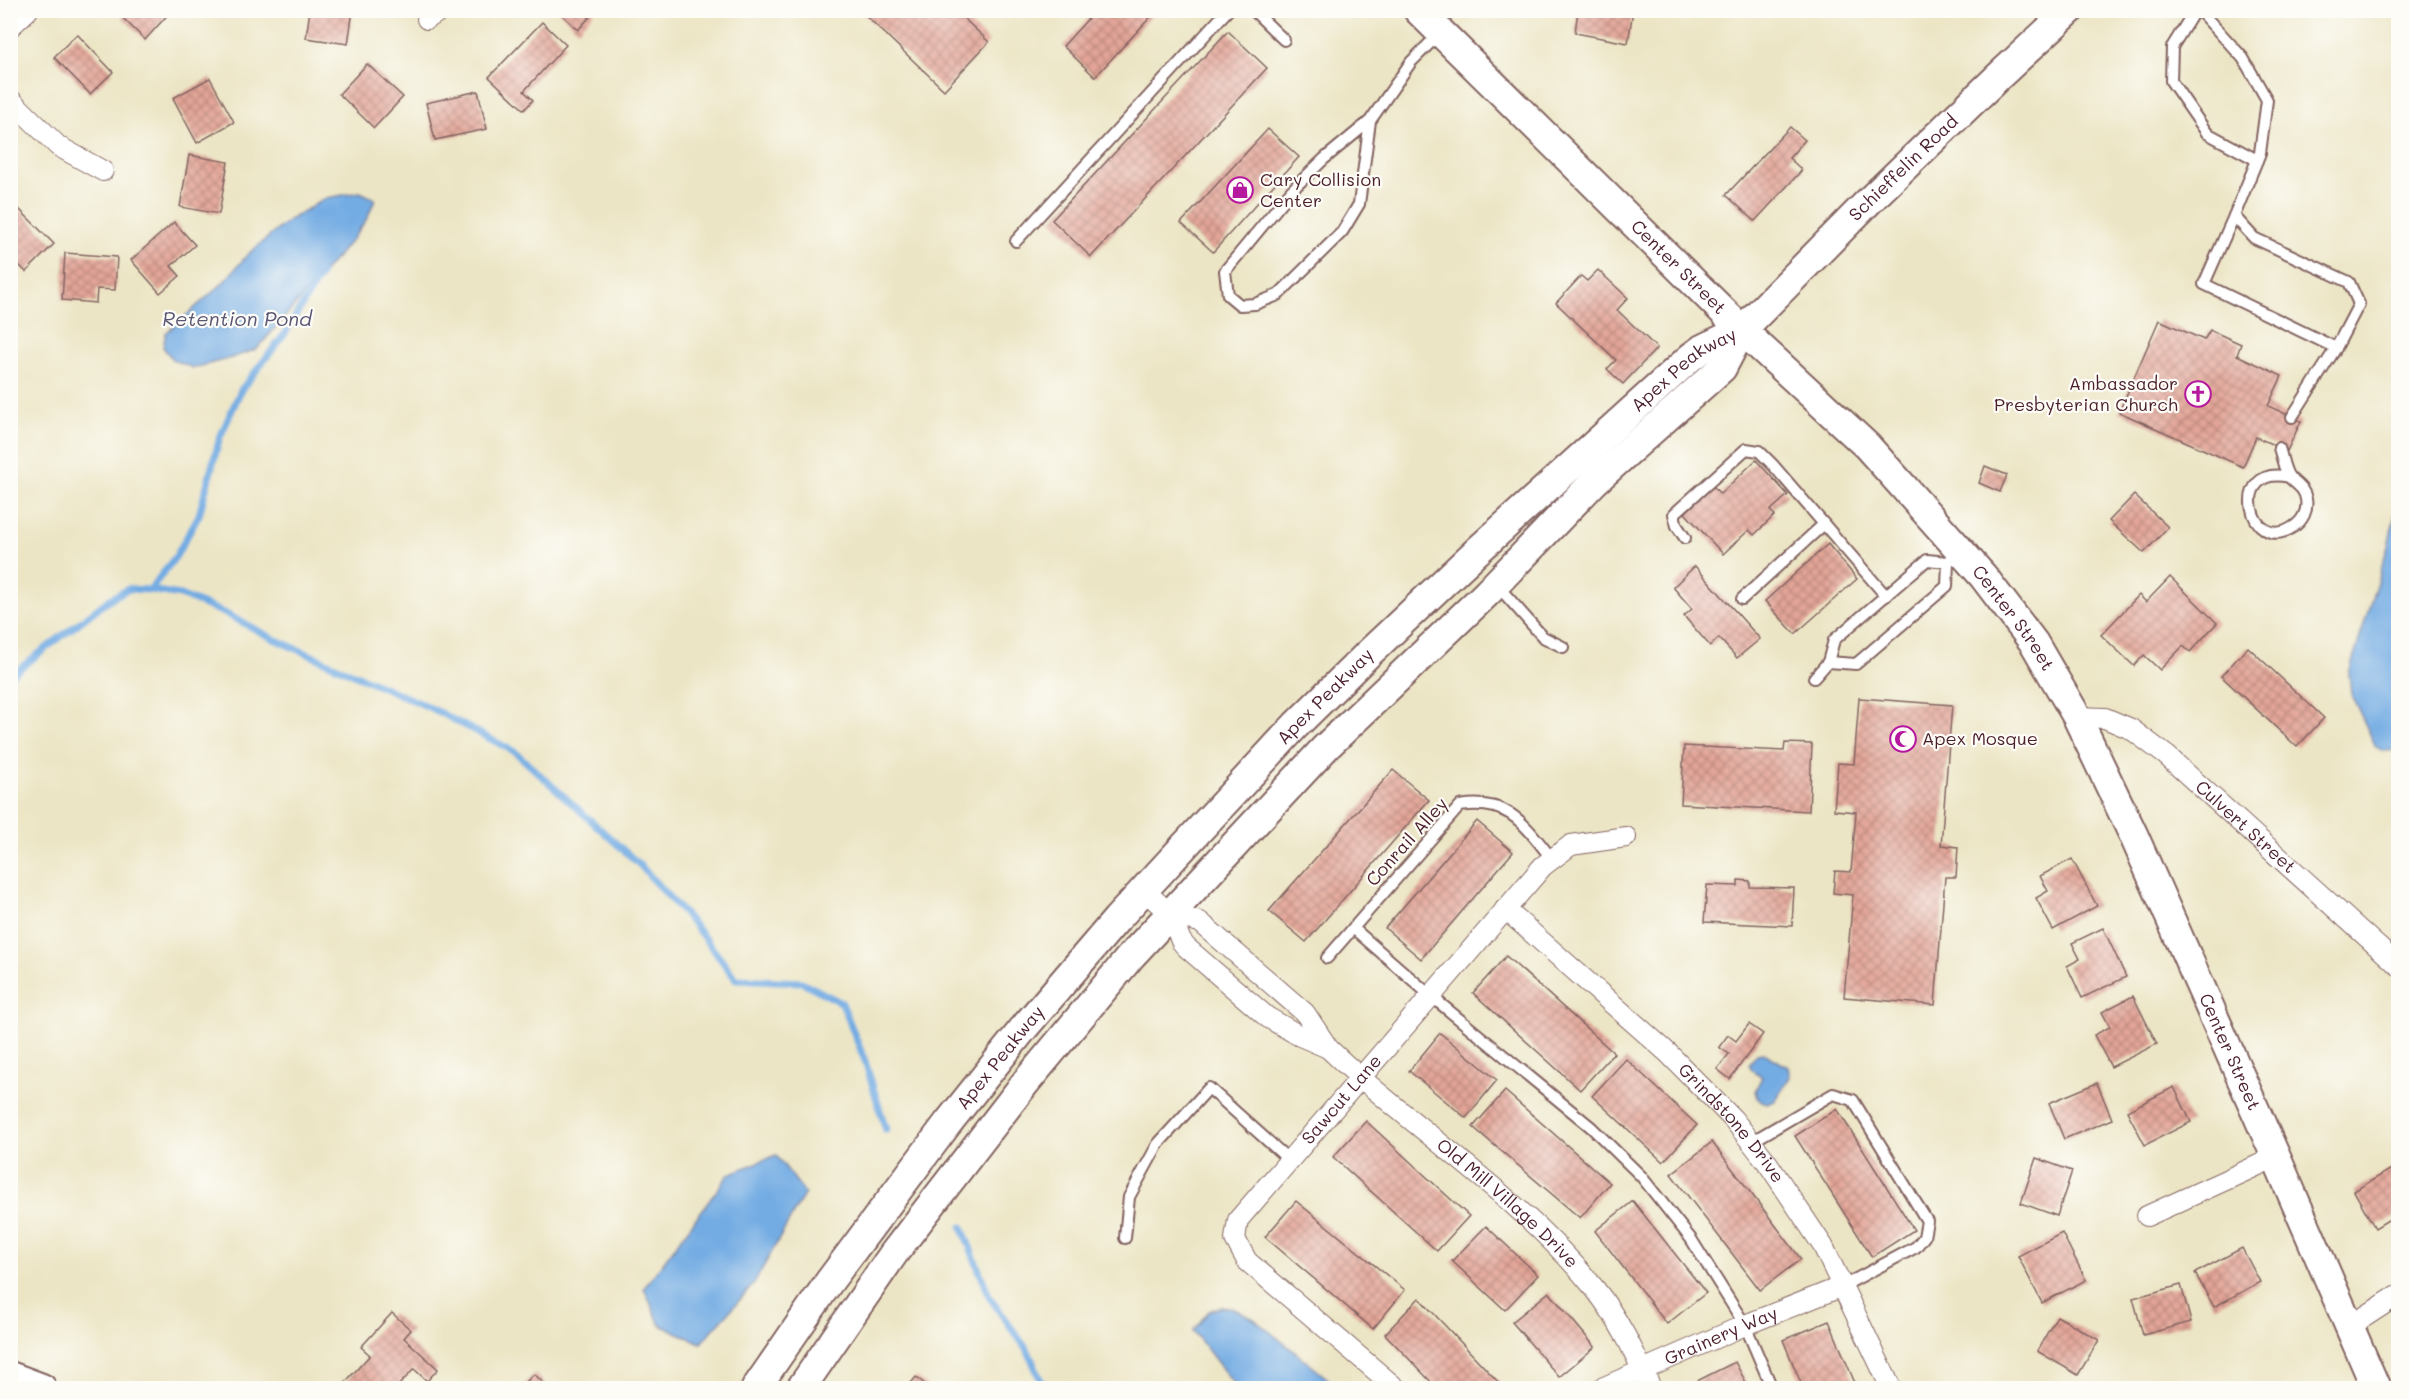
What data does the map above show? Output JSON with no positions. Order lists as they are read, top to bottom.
{
  "streets": {
    "main road": ["Schieffelin Road", "Center Street", "Apex Peakway"],
    "street": [
      "Culvert Street",
      "Sawcut Lane",
      "Grindstone Drive",
      "Old Mill Village Drive",
      "Grainery Way"
    ],
    "lane": ["Conrail Alley"]
  },
  "crossings": [
    ["Schieffelin Road", "Center Street"],
    ["Schieffelin Road", "Apex Peakway"],
    ["Center Street", "Apex Peakway"],
    ["Center Street", "Culvert Street"],
    ["Apex Peakway", "Old Mill Village Drive"],
    ["Conrail Alley", "Sawcut Lane"],
    ["Sawcut Lane", "Grindstone Drive"],
    ["Sawcut Lane", "Old Mill Village Drive"],
    ["Grindstone Drive", "Grainery Way"],
    ["Old Mill Village Drive", "Grainery Way"]
  ],
  "water": ["Retention Pond"],
  "places": {
    "shop": ["Cary Collision Center"],
    "church": ["Ambassador Presbyterian Church"],
    "mosque": ["Apex Mosque"]
  }
}
